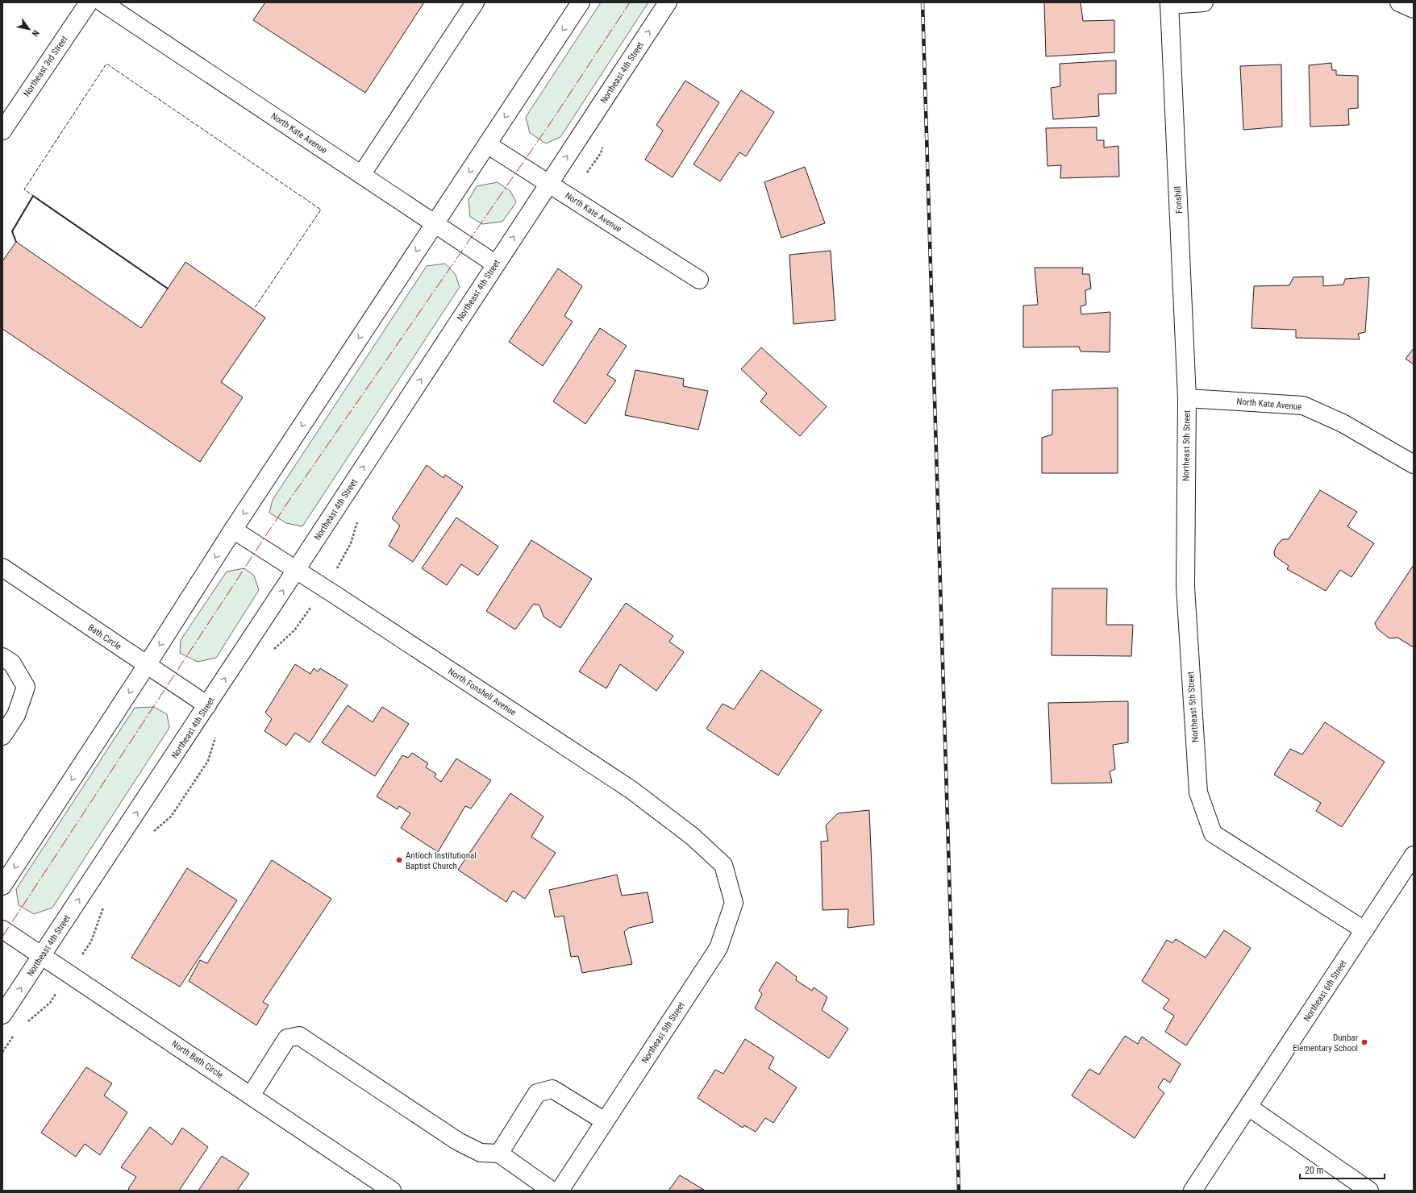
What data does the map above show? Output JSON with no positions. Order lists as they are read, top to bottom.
{
  "streets": {
    "street": [
      "Northeast 3rd Street",
      "Northeast 4th Street",
      "North Kate Avenue",
      "Fonshill",
      "Northeast 5th Street",
      "Bath Circle",
      "North Fonshell Avenue",
      "Northeast 6th Street",
      "North Bath Circle"
    ]
  },
  "crossings": [
    ["Northeast 4th Street", "North Kate Avenue"],
    ["Northeast 4th Street", "Bath Circle"],
    ["Northeast 4th Street", "North Fonshell Avenue"],
    ["Northeast 4th Street", "North Bath Circle"],
    ["North Kate Avenue", "Fonshill"],
    ["North Kate Avenue", "Northeast 5th Street"],
    ["Fonshill", "Northeast 5th Street"],
    ["Northeast 5th Street", "North Fonshell Avenue"],
    ["Northeast 5th Street", "Northeast 6th Street"]
  ],
  "places": ["Antioch Institutional Baptist Church", "Dunbar Elementary School"],
  "scale_bar": "20 m",
  "north": "bottom right"
}
